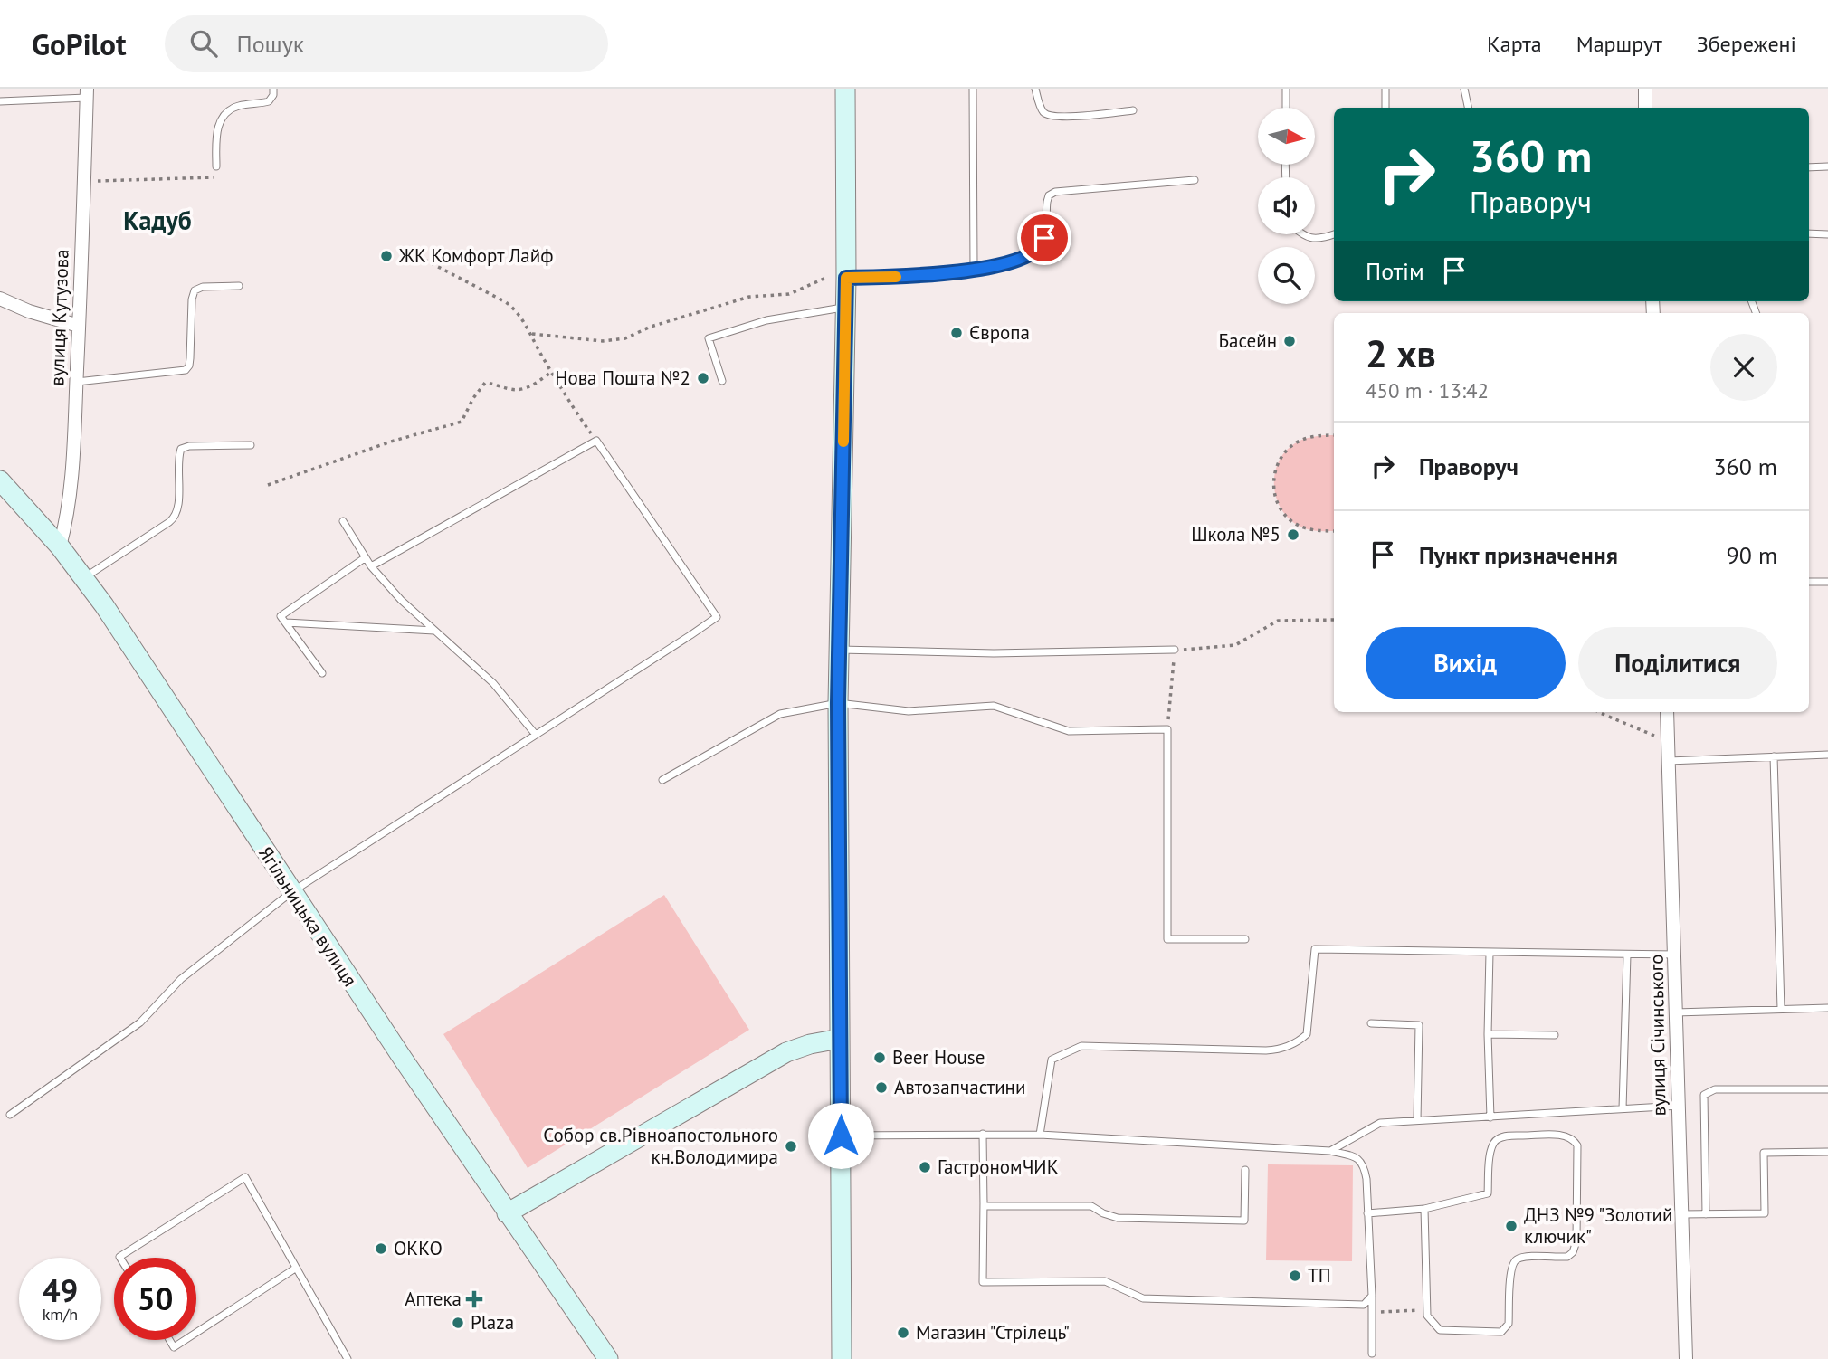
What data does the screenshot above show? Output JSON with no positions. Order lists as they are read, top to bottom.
{
  "streets": {
    "main road": ["Ягільницька вулиця"],
    "street": ["вулиця Кутузова", "вулиця Січинського"]
  },
  "crossings": [
    ["вулиця Кутузова", "Ягільницька вулиця"]
  ],
  "districts": ["Кадуб"],
  "places": {
    "other": [
      "ЖК Комфорт Лайф",
      "Європа",
      "Басейн",
      "Нова Пошта №2",
      "Школа №5",
      "Beer House",
      "Автозапчастини",
      "Собор св.Рівноапостольного кн.Володимира",
      "ГастрономЧИК",
      "ДНЗ №9 \"Золотий ключик\"",
      "ОККО",
      "ТП",
      "Plaza",
      "Магазин \"Стрілець\""
    ],
    "health": ["Аптека"]
  },
  "north": "right",
  "page": {
    "header": "GoPilot",
    "search": "Пошук",
    "nav": ["Карта", "Маршрут", "Збережені"],
    "turn": ["360 m", "Праворуч"],
    "then": "Потім",
    "heading": ["2 хв", "450 m · 13:42"],
    "list": [
      {
        "name": "Праворуч",
        "value": "360 m"
      },
      {
        "name": "Пункт призначення",
        "value": "90 m"
      }
    ],
    "buttons": ["Вихід", "Поділитися"],
    "speed": "49 km/h",
    "limit": "50"
  }
}
